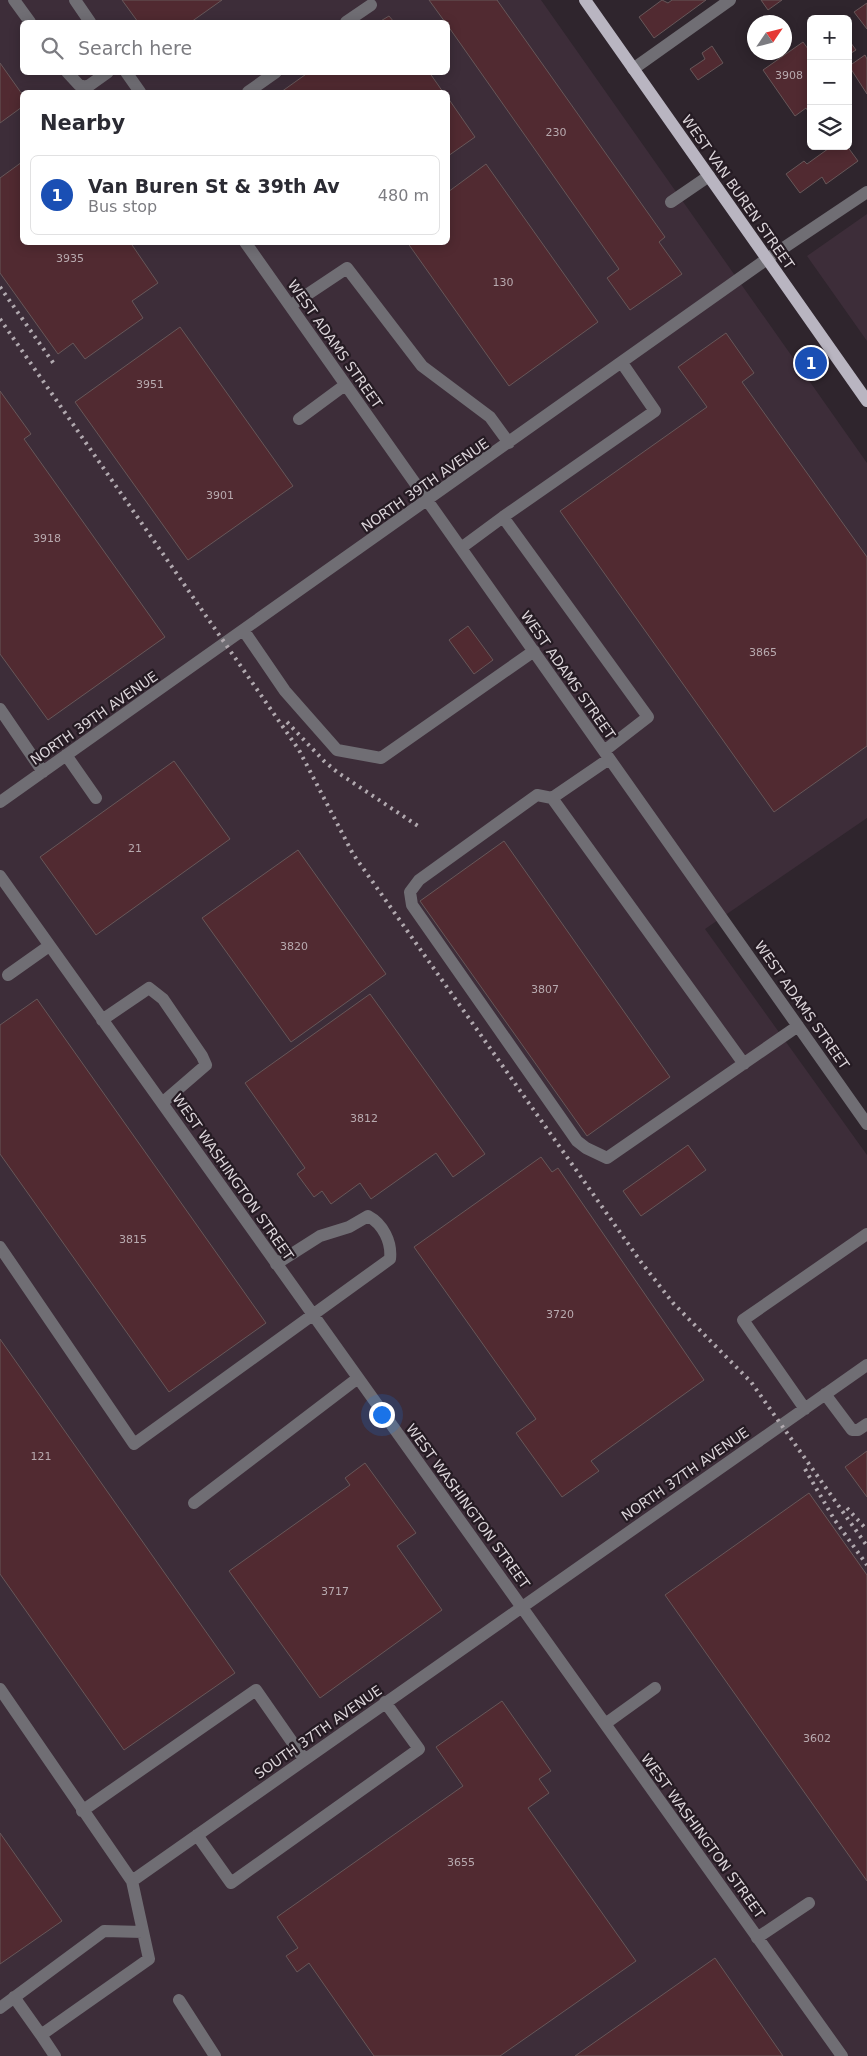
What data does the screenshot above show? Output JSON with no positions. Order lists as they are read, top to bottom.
{
  "streets": {
    "main road": ["WEST VAN BUREN STREET"],
    "street": [
      "WEST ADAMS STREET",
      "NORTH 39TH AVENUE",
      "WEST WASHINGTON STREET",
      "NORTH 37TH AVENUE",
      "SOUTH 37TH AVENUE"
    ]
  },
  "crossings": [
    ["WEST VAN BUREN STREET", "NORTH 39TH AVENUE"],
    ["WEST ADAMS STREET", "NORTH 39TH AVENUE"],
    ["WEST WASHINGTON STREET", "NORTH 37TH AVENUE"],
    ["WEST WASHINGTON STREET", "SOUTH 37TH AVENUE"],
    ["NORTH 37TH AVENUE", "SOUTH 37TH AVENUE"]
  ],
  "house_numbers": [
    "3908",
    "230",
    "3935",
    "130",
    "3951",
    "3901",
    "3918",
    "3865",
    "21",
    "3820",
    "3807",
    "3812",
    "3815",
    "3720",
    "121",
    "3717",
    "3602",
    "3655"
  ],
  "north": "top right",
  "page": {
    "map_buttons": ["+", "−"],
    "search": "Search here",
    "heading": "Nearby",
    "list": [
      {
        "mark": "1",
        "name": "Van Buren St & 39th Av",
        "note": "Bus stop",
        "value": "480 m"
      }
    ],
    "pins": "1"
  }
}
